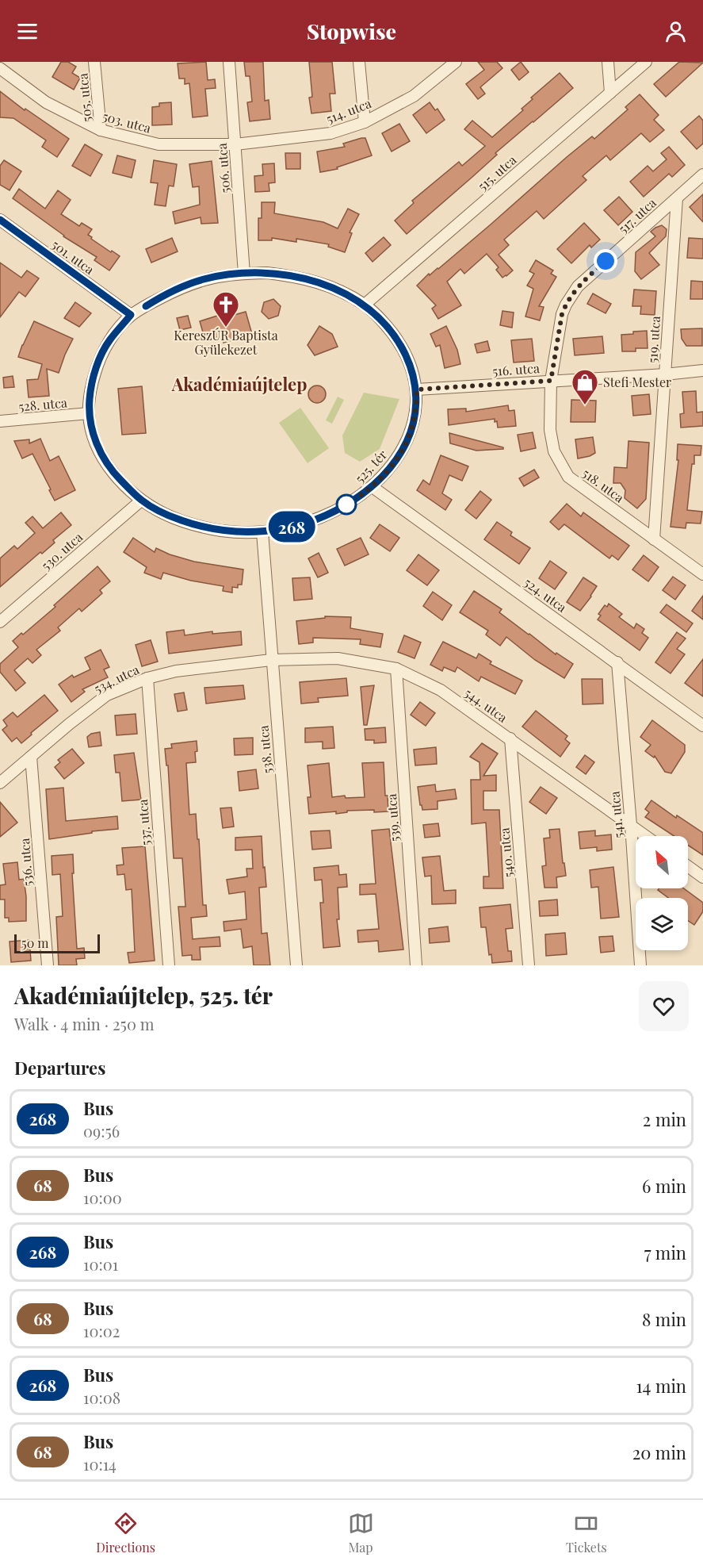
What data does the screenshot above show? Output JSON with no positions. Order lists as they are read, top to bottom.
{
  "streets": {
    "street": [
      "505. utca",
      "514. utca",
      "503. utca",
      "506. utca",
      "515. utca",
      "517. utca",
      "501. utca",
      "519. utca",
      "516. utca",
      "528. utca",
      "525. tér",
      "518. utca",
      "530. utca",
      "524. utca",
      "534. utca",
      "544. utca",
      "538. utca",
      "541. utca",
      "539. utca",
      "537. utca",
      "540. utca",
      "536. utca"
    ]
  },
  "crossings": [
    ["505. utca", "503. utca"],
    ["514. utca", "503. utca"],
    ["514. utca", "506. utca"],
    ["503. utca", "506. utca"],
    ["506. utca", "525. tér"],
    ["515. utca", "525. tér"],
    ["517. utca", "519. utca"],
    ["517. utca", "516. utca"],
    ["517. utca", "518. utca"],
    ["501. utca", "525. tér"],
    ["519. utca", "516. utca"],
    ["519. utca", "518. utca"],
    ["516. utca", "525. tér"],
    ["516. utca", "518. utca"],
    ["528. utca", "525. tér"],
    ["525. tér", "530. utca"],
    ["525. tér", "524. utca"],
    ["525. tér", "538. utca"],
    ["524. utca", "541. utca"],
    ["534. utca", "544. utca"],
    ["534. utca", "538. utca"],
    ["534. utca", "537. utca"],
    ["534. utca", "536. utca"],
    ["544. utca", "538. utca"],
    ["544. utca", "541. utca"],
    ["544. utca", "539. utca"],
    ["544. utca", "540. utca"]
  ],
  "districts": ["Akadémiaújtelep"],
  "places": {
    "church": ["KereszÚR Baptista Gyülekezet"],
    "shop": ["Stefi Mester"]
  },
  "lines": ["bus line 268"],
  "scale_bar": "50 m",
  "north": "top left",
  "page": {
    "header": "Stopwise",
    "on_map": "268",
    "scale": "50 m",
    "heading": [
      ["Akadémiaújtelep, 525. tér", "Walk · 4 min · 250 m"],
      "Departures"
    ],
    "list": [
      {
        "mark": "268",
        "name": "Bus",
        "note": "09:56",
        "value": "2 min"
      },
      {
        "mark": "68",
        "name": "Bus",
        "note": "10:00",
        "value": "6 min"
      },
      {
        "mark": "268",
        "name": "Bus",
        "note": "10:01",
        "value": "7 min"
      },
      {
        "mark": "68",
        "name": "Bus",
        "note": "10:02",
        "value": "8 min"
      },
      {
        "mark": "268",
        "name": "Bus",
        "note": "10:08",
        "value": "14 min"
      },
      {
        "mark": "68",
        "name": "Bus",
        "note": "10:14",
        "value": "20 min"
      }
    ],
    "tabs": ["Directions", "Map", "Tickets"]
  }
}
